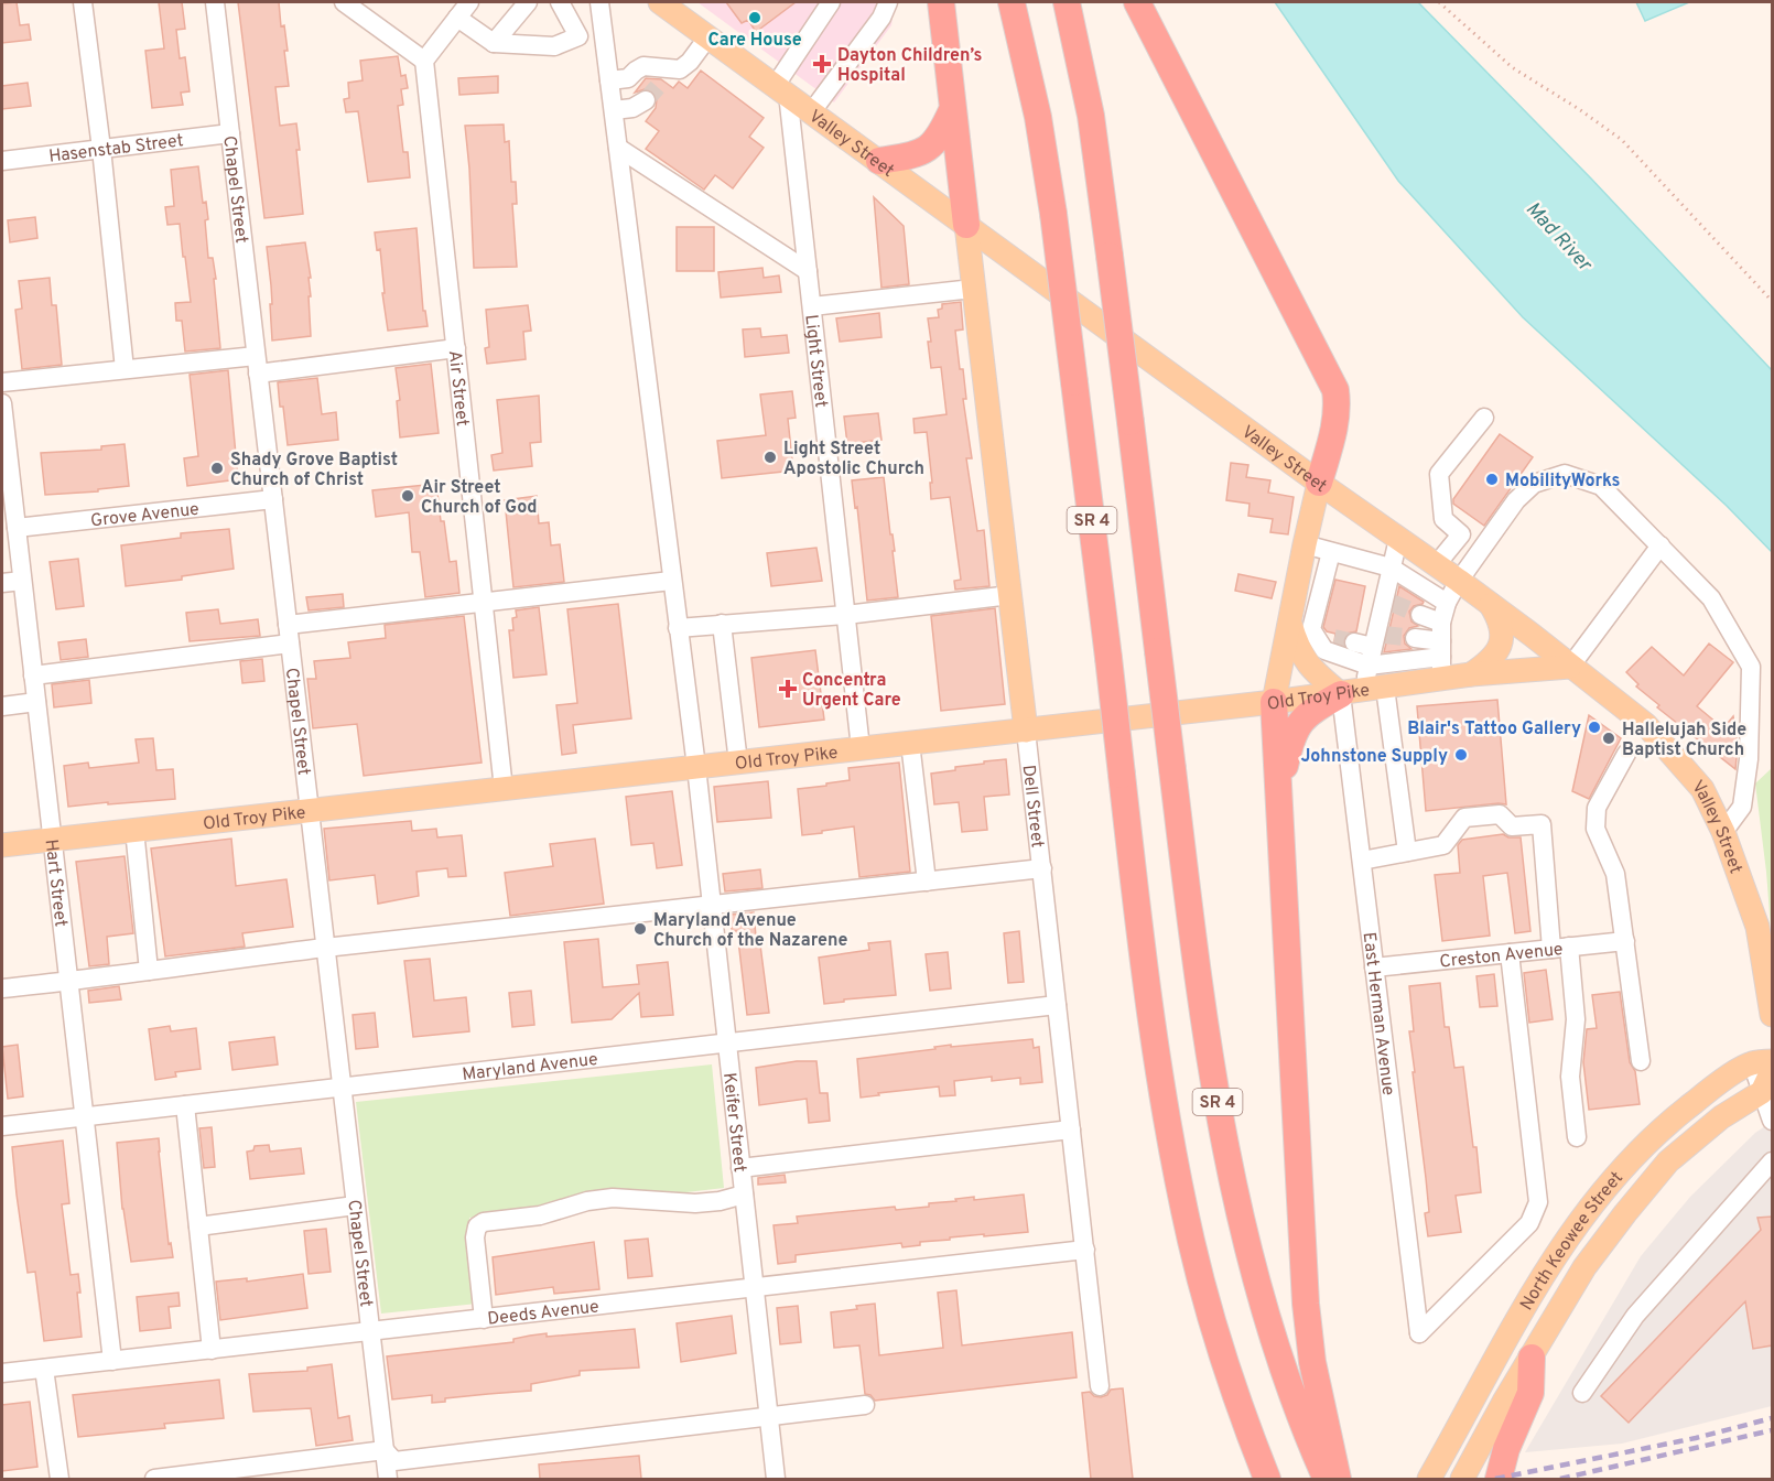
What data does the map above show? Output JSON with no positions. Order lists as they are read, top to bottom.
{
  "streets": {
    "highway": ["SR 4"],
    "main road": [
      "Valley Street",
      "Old Troy Pike",
      "Dell Street",
      "North Keowee Street"
    ],
    "street": [
      "Hasenstab Street",
      "Chapel Street",
      "Light Street",
      "Air Street",
      "Grove Avenue",
      "Hart Street",
      "Creston Avenue",
      "East Herman Avenue",
      "Maryland Avenue",
      "Keifer Street",
      "Deeds Avenue"
    ]
  },
  "crossings": [
    ["Valley Street", "Light Street"],
    ["Valley Street", "Old Troy Pike"],
    ["Valley Street", "Dell Street"],
    ["Hasenstab Street", "Chapel Street"],
    ["Chapel Street", "Grove Avenue"],
    ["Chapel Street", "Old Troy Pike"],
    ["Chapel Street", "Maryland Avenue"],
    ["Chapel Street", "Deeds Avenue"],
    ["Light Street", "Old Troy Pike"],
    ["Air Street", "Old Troy Pike"],
    ["Grove Avenue", "Hart Street"],
    ["Old Troy Pike", "Dell Street"],
    ["Old Troy Pike", "Hart Street"],
    ["Old Troy Pike", "East Herman Avenue"],
    ["Old Troy Pike", "Keifer Street"],
    ["Dell Street", "Maryland Avenue"],
    ["Dell Street", "Deeds Avenue"],
    ["Hart Street", "Maryland Avenue"],
    ["Hart Street", "Deeds Avenue"],
    ["Creston Avenue", "East Herman Avenue"],
    ["Maryland Avenue", "Keifer Street"],
    ["Keifer Street", "Deeds Avenue"]
  ],
  "water": ["Mad River"],
  "places": {
    "other": [
      "Care House",
      "Light Street Apostolic Church",
      "Shady Grove Baptist Church of Christ",
      "MobilityWorks",
      "Air Street Church of God",
      "Blair's Tattoo Gallery",
      "Hallelujah Side Baptist Church",
      "Johnstone Supply",
      "Maryland Avenue Church of the Nazarene"
    ],
    "health": ["Dayton Children’s Hospital", "Concentra Urgent Care"]
  }
}
